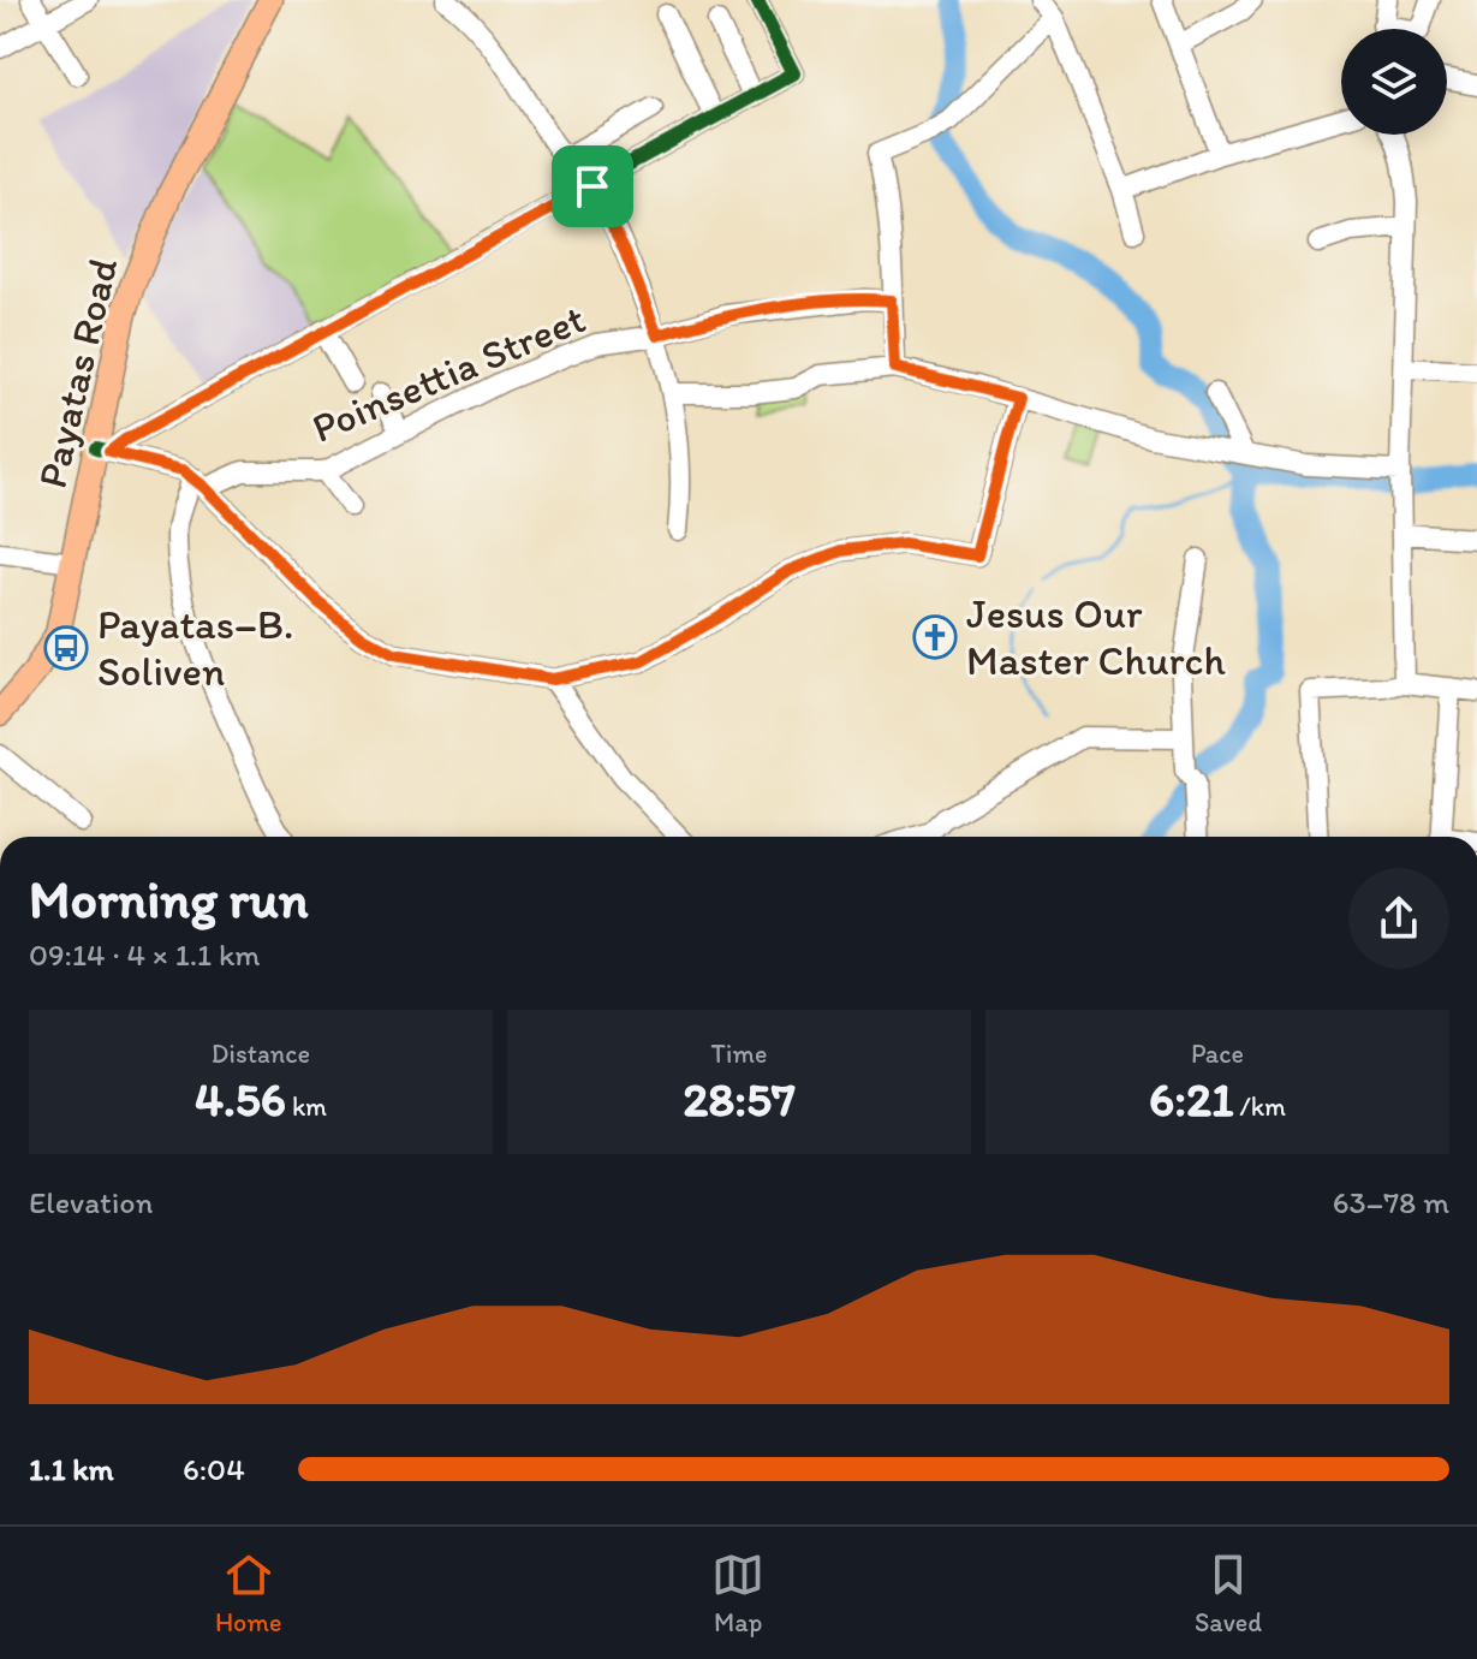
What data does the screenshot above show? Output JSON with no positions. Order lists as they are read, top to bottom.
{
  "streets": {
    "main road": ["Payatas Road"],
    "street": ["Poinsettia Street"]
  },
  "places": {
    "church": ["Jesus Our Master Church"],
    "bus stop": ["Payatas–B. Soliven"]
  },
  "page": {
    "heading": ["Morning run", "09:14 · 4 × 1.1 km"],
    "stats": [
      ["Distance", "4.56 km"],
      ["Time", "28:57"],
      ["Pace", "6:21 /km"]
    ],
    "chart": ["Elevation", "63–78 m"],
    "list": [
      {
        "name": "1.1 km",
        "note": "6:04"
      }
    ],
    "tabs": ["Home", "Map", "Saved"]
  }
}
